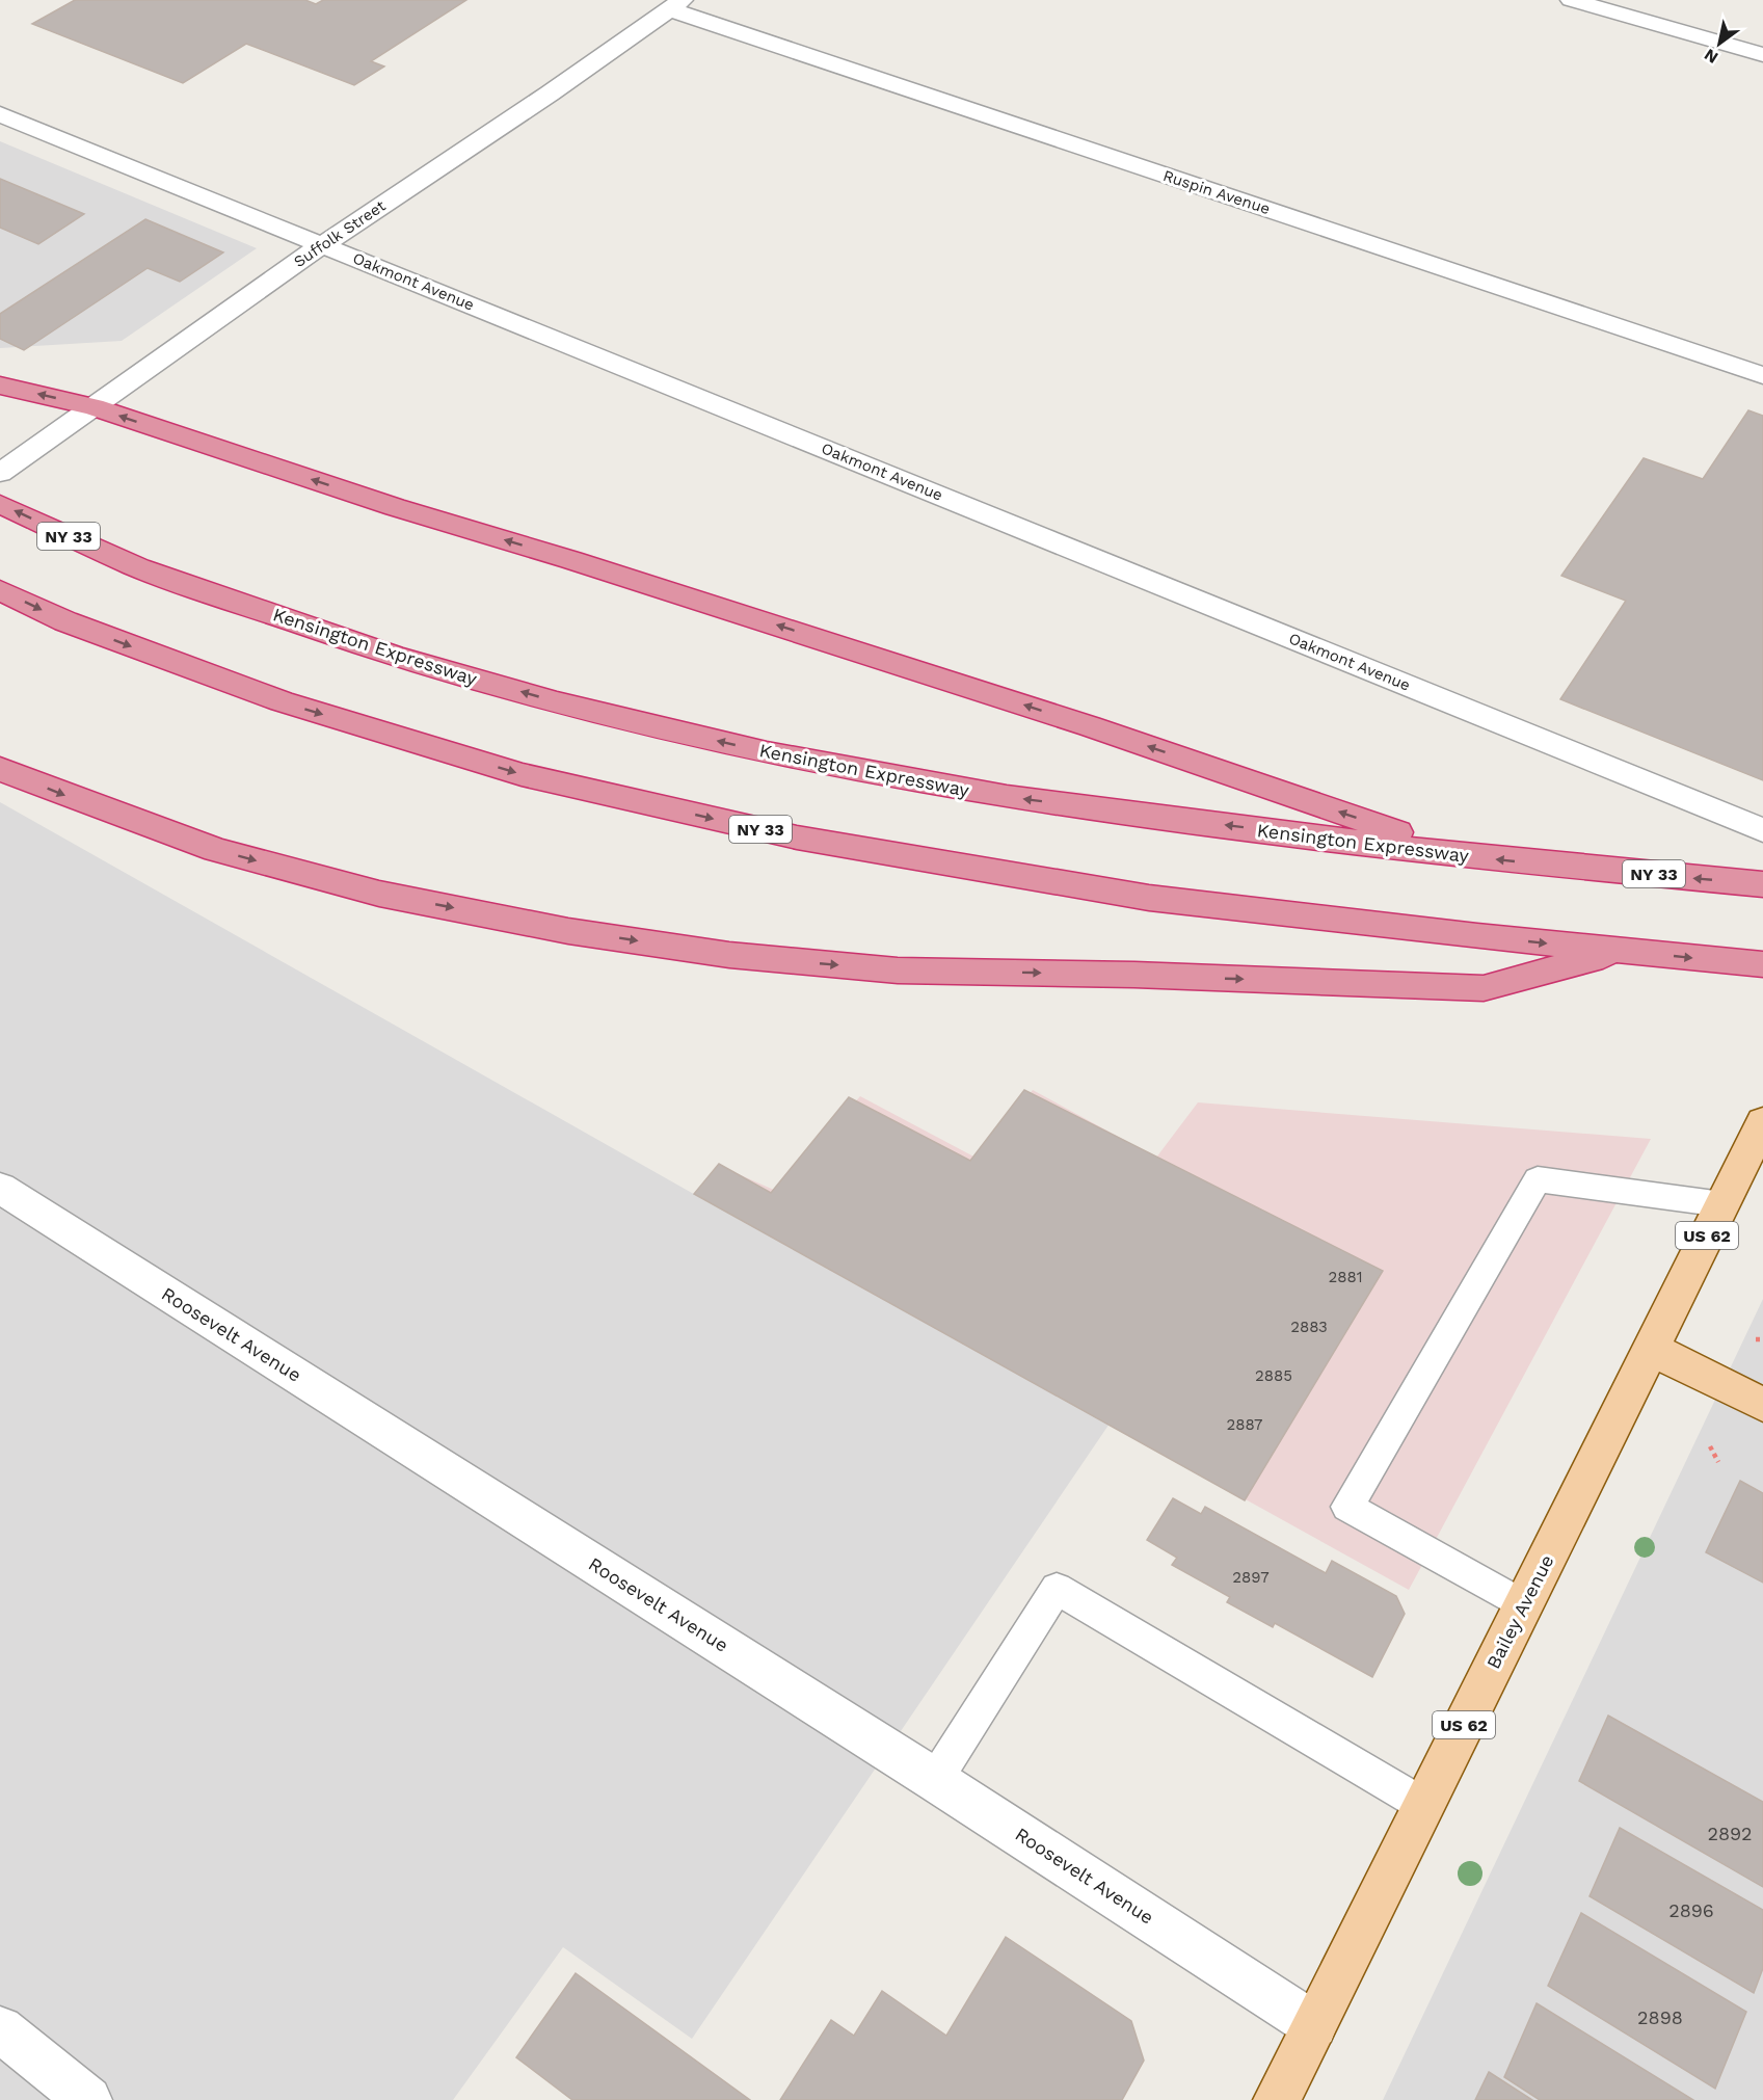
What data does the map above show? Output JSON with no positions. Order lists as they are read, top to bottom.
{
  "streets": {
    "highway": ["NY 33", "Kensington Expressway"],
    "main road": ["US 62", "Bailey Avenue"],
    "street": [
      "Ruspin Avenue",
      "Suffolk Street",
      "Oakmont Avenue",
      "Roosevelt Avenue"
    ]
  },
  "crossings": [
    ["Ruspin Avenue", "Suffolk Street"],
    ["Suffolk Street", "Oakmont Avenue"],
    ["Roosevelt Avenue", "Bailey Avenue"]
  ],
  "house_numbers": [
    "2881",
    "2883",
    "2885",
    "2887",
    "2897",
    "2892",
    "2896",
    "2898"
  ],
  "north": "bottom left"
}
